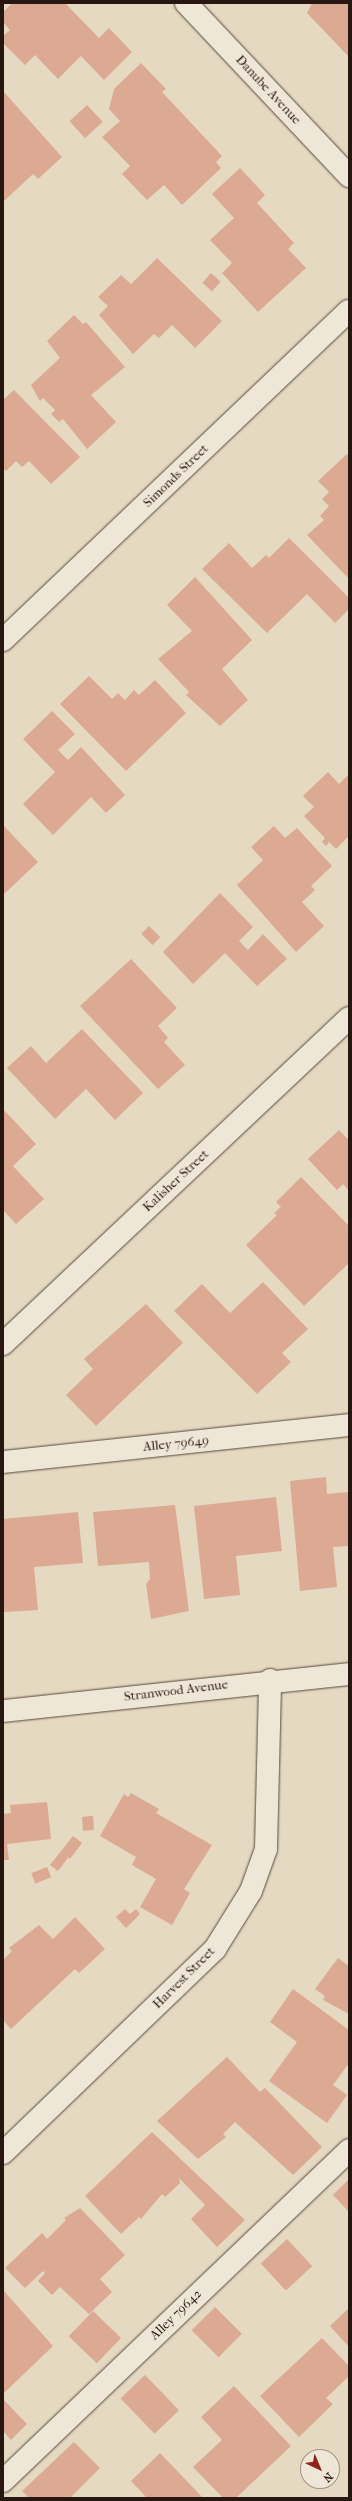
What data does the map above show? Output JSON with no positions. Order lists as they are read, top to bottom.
{
  "streets": {
    "street": [
      "Danube Avenue",
      "Simonds Street",
      "Kalisher Street",
      "Alley 79649",
      "Stranwood Avenue",
      "Harvest Street",
      "Alley 79642"
    ]
  },
  "crossings": [
    ["Stranwood Avenue", "Harvest Street"]
  ],
  "north": "bottom right"
}
